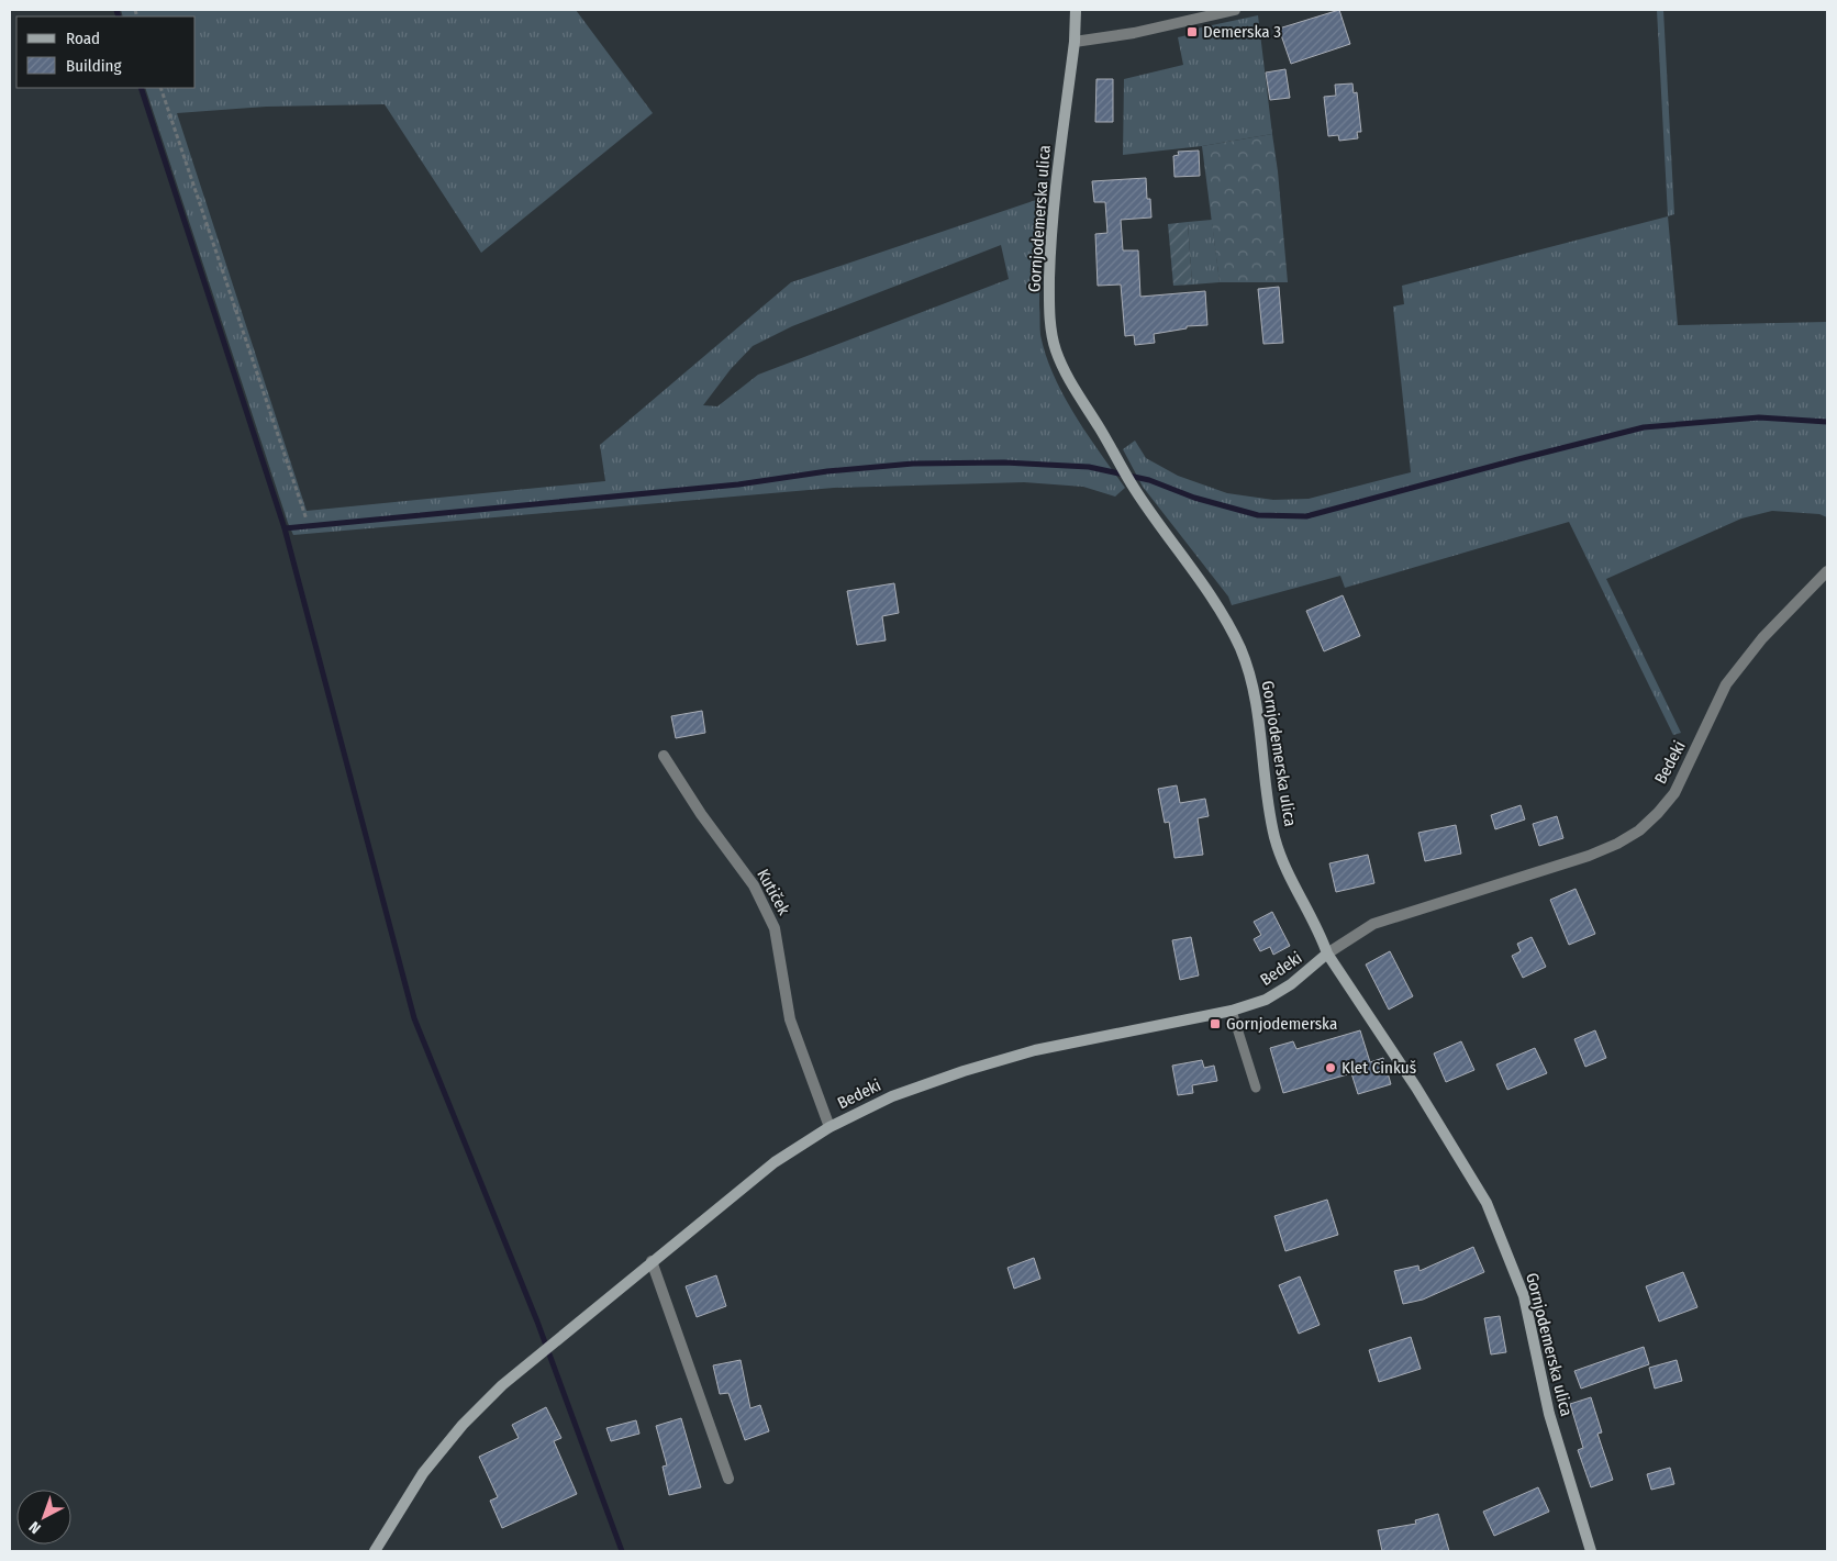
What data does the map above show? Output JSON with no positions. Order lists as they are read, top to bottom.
{
  "streets": {
    "street": ["Gornjodemerska ulica", "Bedeki", "Kutiček"]
  },
  "crossings": [
    ["Gornjodemerska ulica", "Bedeki"],
    ["Bedeki", "Kutiček"]
  ],
  "places": {
    "transit": ["Demerska 3", "Gornjodemerska"],
    "other": ["Klet Cinkuš"]
  },
  "legend": ["Road", "Building"],
  "north": "bottom left"
}
